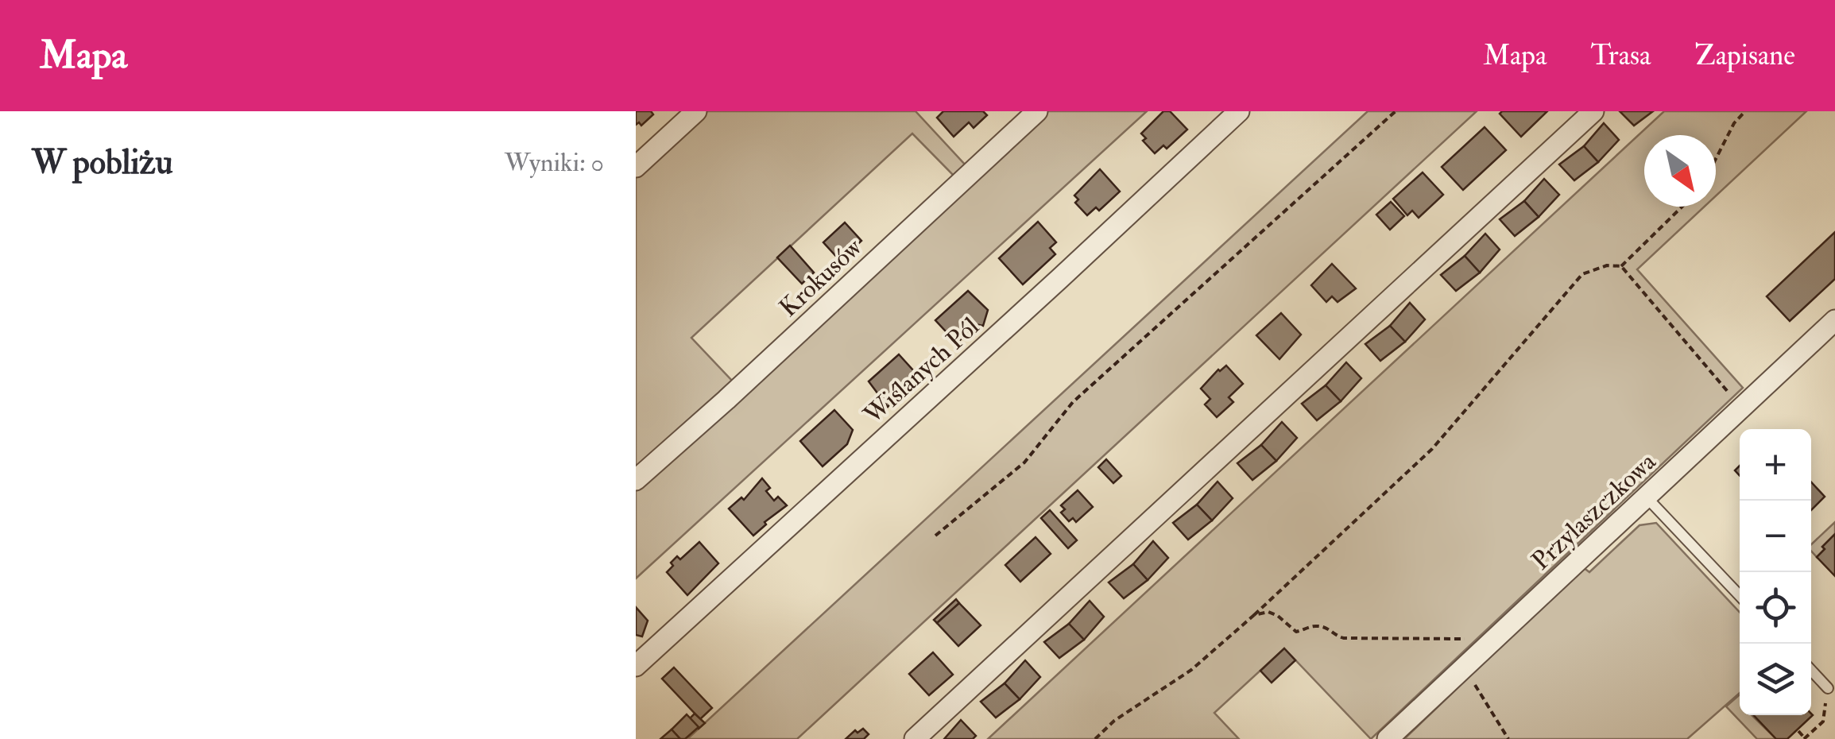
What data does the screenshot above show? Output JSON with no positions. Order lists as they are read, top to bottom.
{
  "streets": {
    "street": ["Krokusów", "Wiślanych Pól", "Przylaszczkowa"]
  },
  "north": "bottom right",
  "page": {
    "header": "Mapa",
    "nav": ["Mapa", "Trasa", "Zapisane"],
    "heading": ["W pobliżu", "Wyniki: 0"],
    "map_buttons": ["+", "−"]
  }
}
